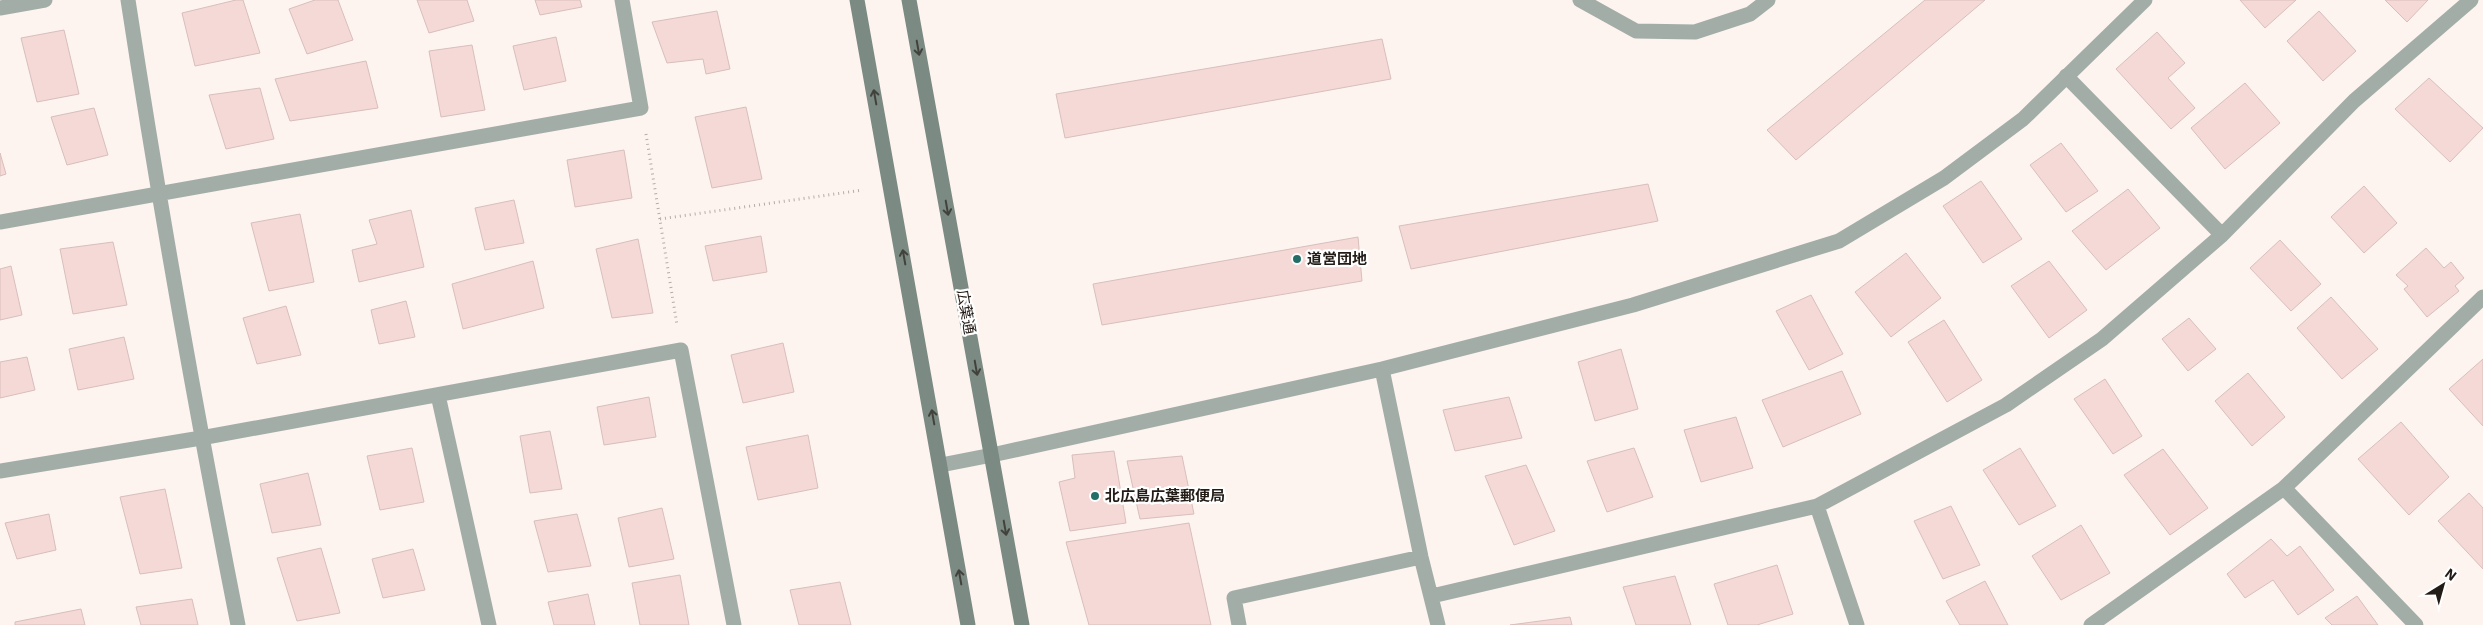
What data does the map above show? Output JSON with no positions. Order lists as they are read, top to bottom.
{
  "streets": {
    "street": ["広葉通"]
  },
  "places": ["道営団地", "北広島広葉郵便局"],
  "north": "top right"
}
